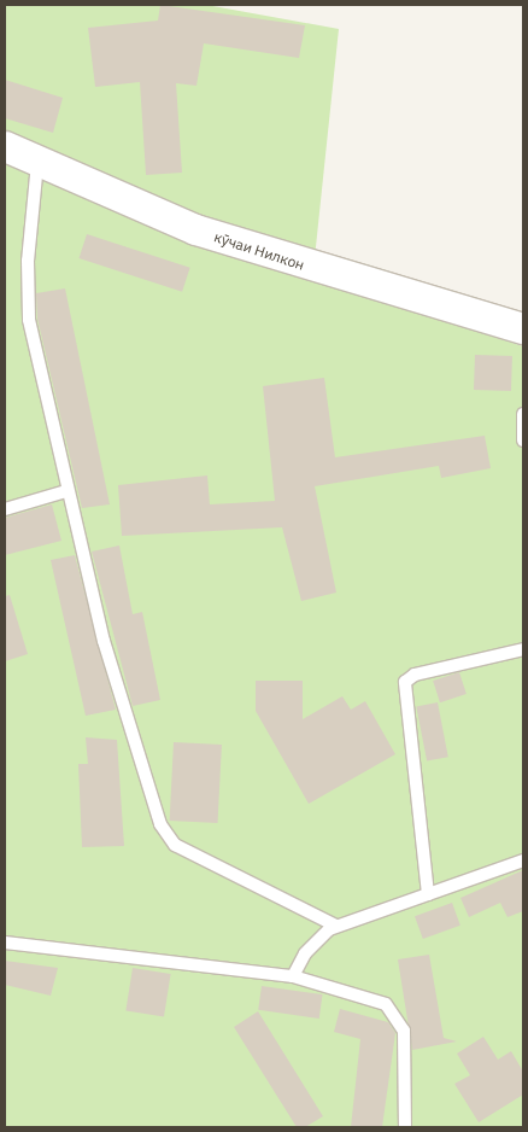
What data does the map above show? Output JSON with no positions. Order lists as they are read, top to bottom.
{
  "streets": {
    "street": ["кӯчаи Нилкон"]
  }
}
